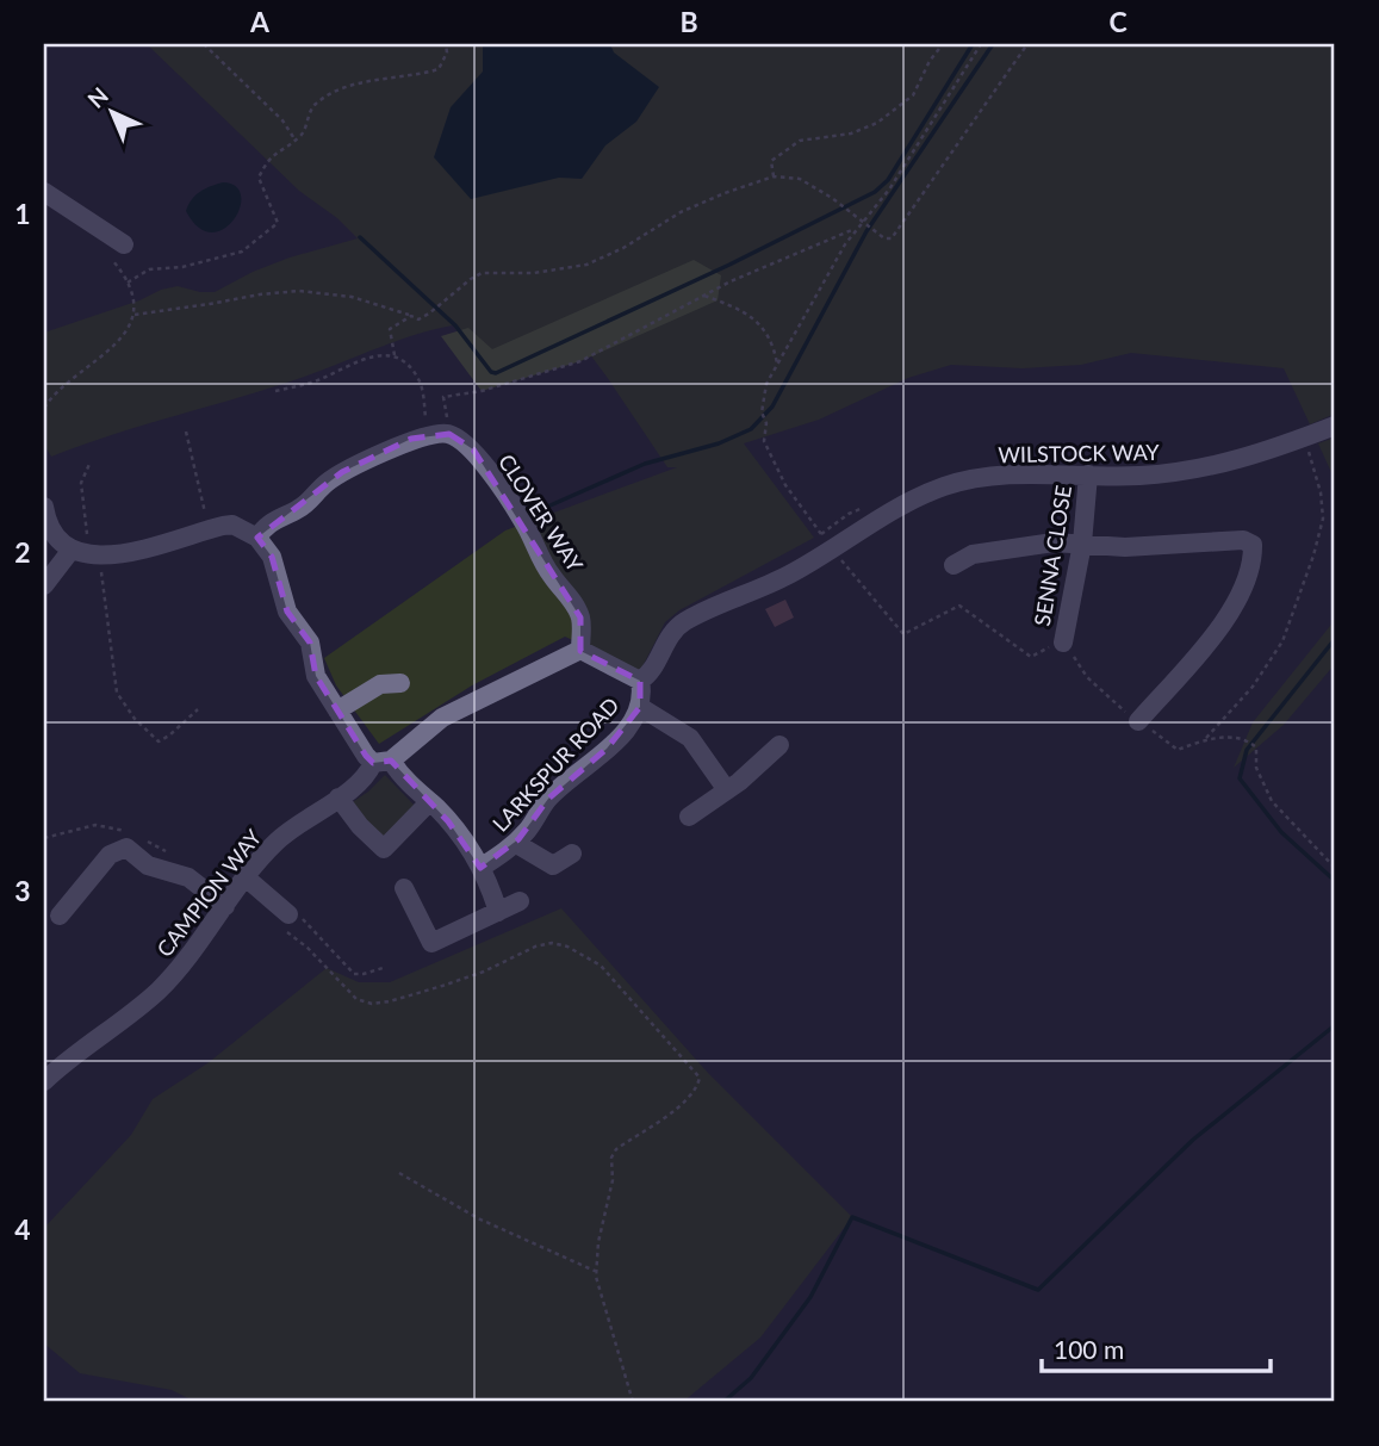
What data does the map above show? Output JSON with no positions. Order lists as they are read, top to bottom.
{
  "streets": {
    "street": [
      "WILSTOCK WAY",
      "CLOVER WAY",
      "SENNA CLOSE",
      "LARKSPUR ROAD",
      "CAMPION WAY"
    ]
  },
  "crossings": [
    ["WILSTOCK WAY", "SENNA CLOSE"],
    ["CLOVER WAY", "CAMPION WAY"]
  ],
  "scale_bar": "100 m",
  "north": "top left",
  "grid": {
    "columns": ["A", "B", "C"],
    "rows": [
      "1",
      "2",
      "3",
      "4"
    ]
  }
}
